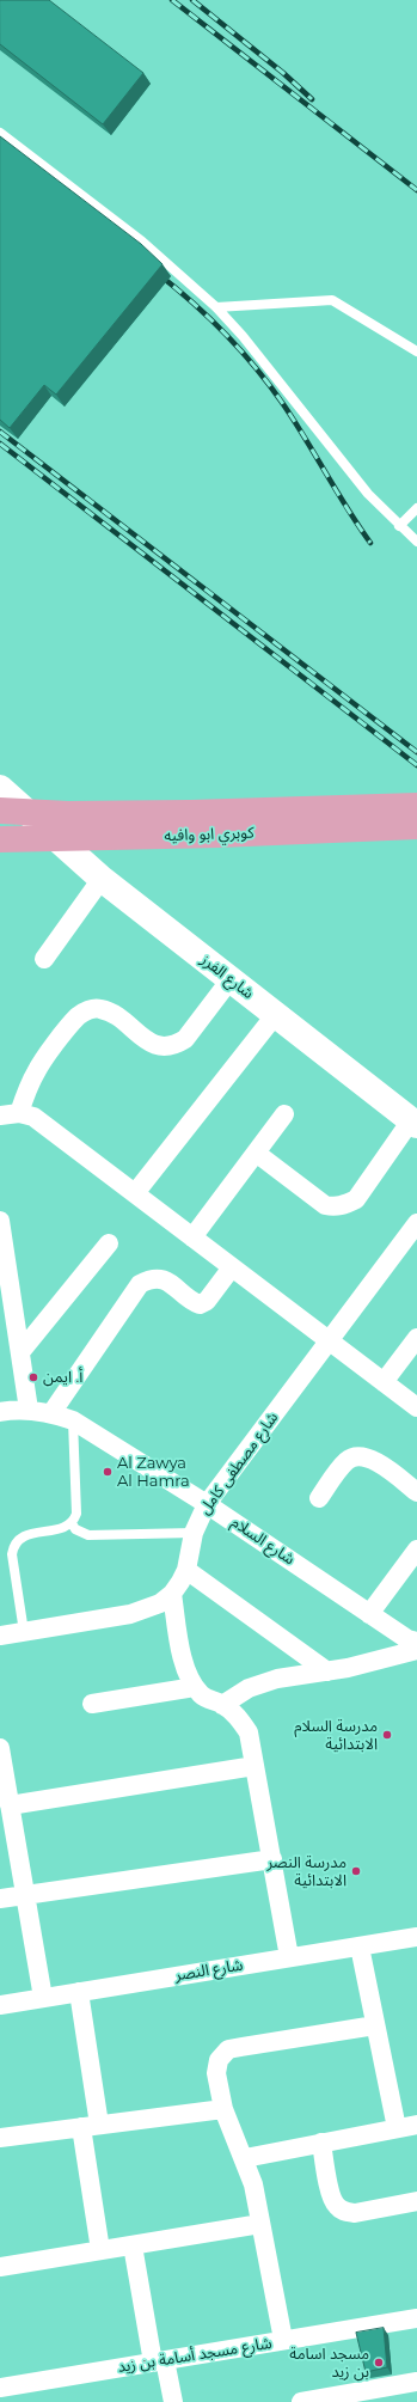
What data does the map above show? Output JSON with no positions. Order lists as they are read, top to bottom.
{
  "streets": {
    "main road": ["كوبري ابو وافيه"],
    "street": [
      "شارع الفرز",
      "شارع مصطفى كامل",
      "شارع السلام",
      "شارع النصر",
      "شارع مسجد أسامة بن زيد"
    ]
  },
  "crossings": [
    ["شارع مصطفى كامل", "شارع السلام"]
  ],
  "places": [
    "أ. ايمن",
    "Al Zawya Al Hamra",
    "مدرسة السلام الابتدائية",
    "مدرسة النصر الابتدائية",
    "مسجد اسامة بن زيد"
  ]
}
